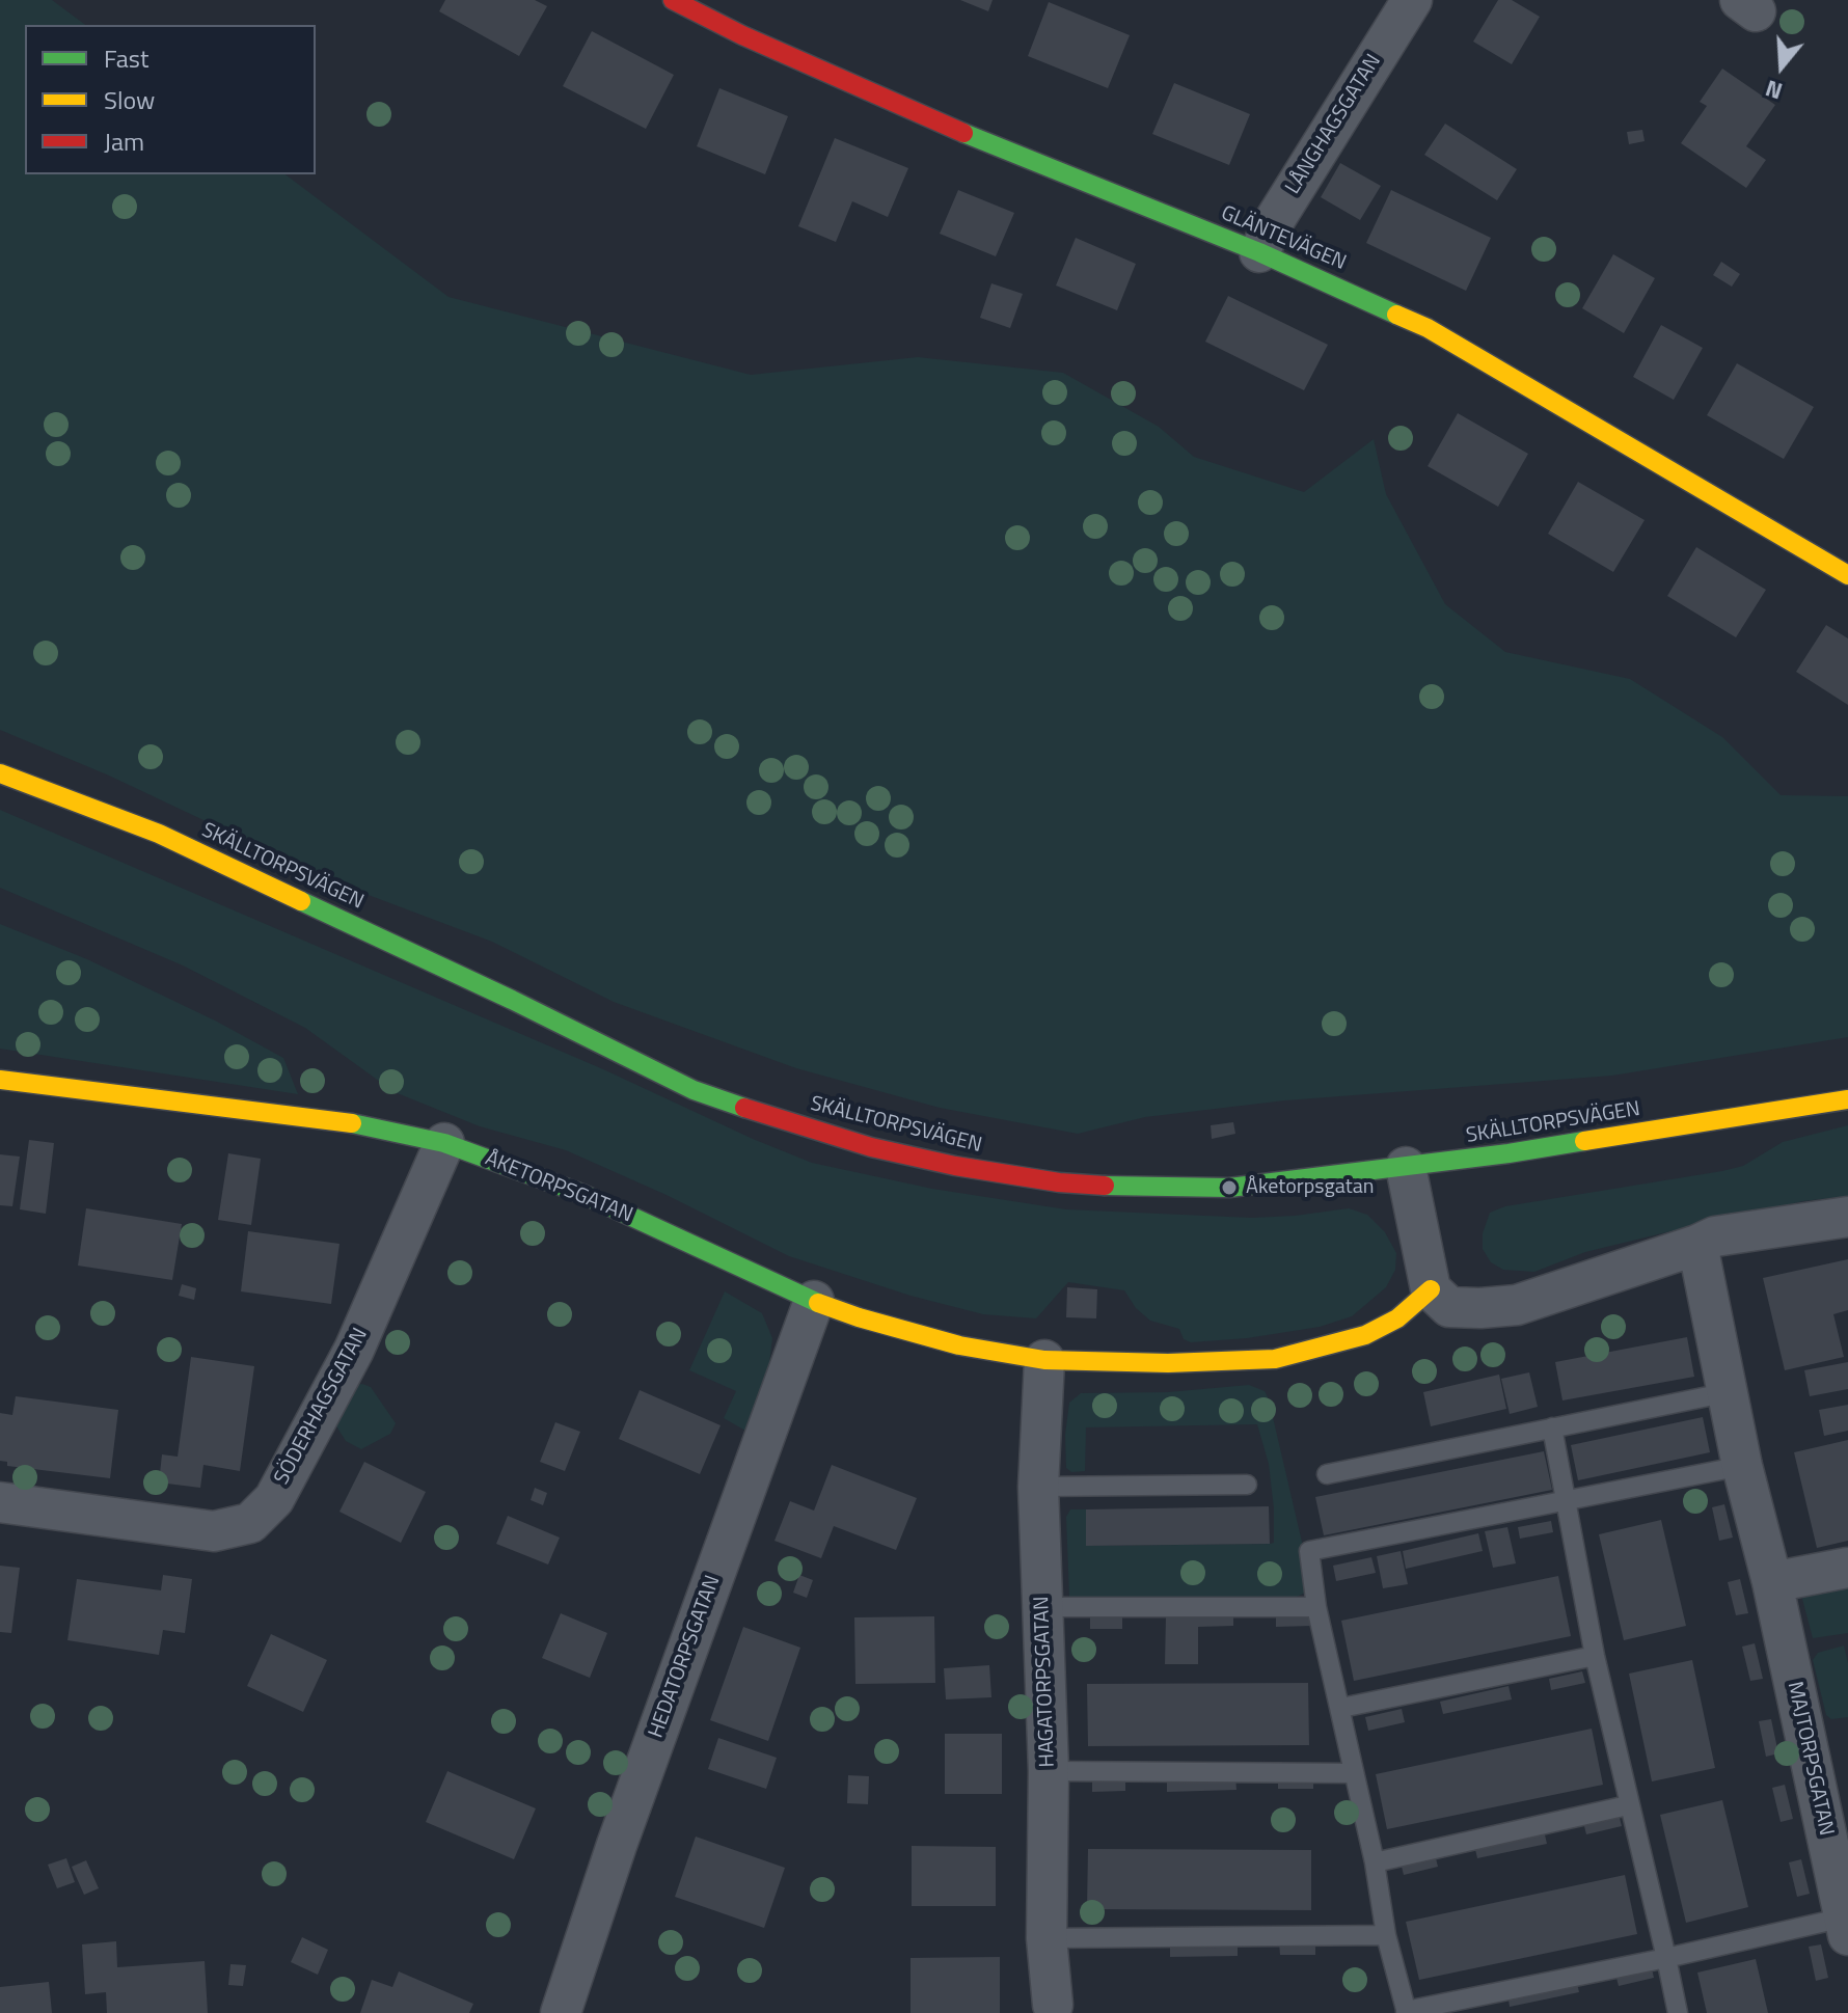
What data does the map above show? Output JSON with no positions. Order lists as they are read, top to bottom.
{
  "streets": {
    "street": [
      "LÅNGHAGSGATAN",
      "GLÄNTEVÄGEN",
      "SKÄLLTORPSVÄGEN",
      "ÅKETORPSGATAN",
      "SÖDERHAGSGATAN",
      "HEDATORPSGATAN",
      "HAGATORPSGATAN",
      "MAJTORPSGATAN"
    ]
  },
  "crossings": [
    ["LÅNGHAGSGATAN", "GLÄNTEVÄGEN"],
    ["ÅKETORPSGATAN", "SÖDERHAGSGATAN"],
    ["ÅKETORPSGATAN", "HEDATORPSGATAN"],
    ["ÅKETORPSGATAN", "HAGATORPSGATAN"]
  ],
  "places": ["Åketorpsgatan"],
  "legend": ["Fast", "Slow", "Jam"],
  "north": "bottom"
}
